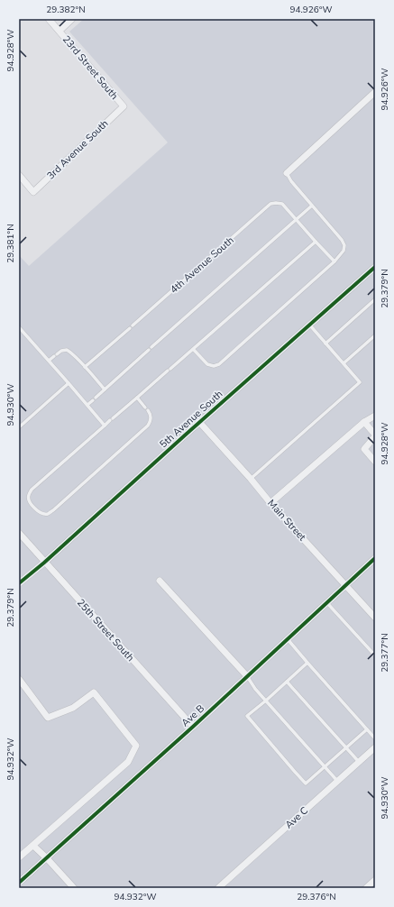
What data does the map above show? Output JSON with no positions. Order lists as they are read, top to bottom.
{
  "streets": {
    "street": [
      "23rd Street South",
      "3rd Avenue South",
      "5th Avenue South",
      "Main Street",
      "25th Street South",
      "Ave B",
      "Ave C"
    ],
    "lane": ["4th Avenue South"]
  },
  "crossings": [
    ["23rd Street South", "3rd Avenue South"],
    ["5th Avenue South", "Main Street"],
    ["5th Avenue South", "25th Street South"],
    ["Main Street", "Ave B"],
    ["25th Street South", "Ave B"]
  ],
  "coordinates": [
    "29.382°N",
    "94.926°W",
    "94.928°W",
    "29.381°N",
    "29.379°N",
    "94.930°W",
    "29.377°N",
    "94.932°W",
    "29.376°N"
  ]
}
